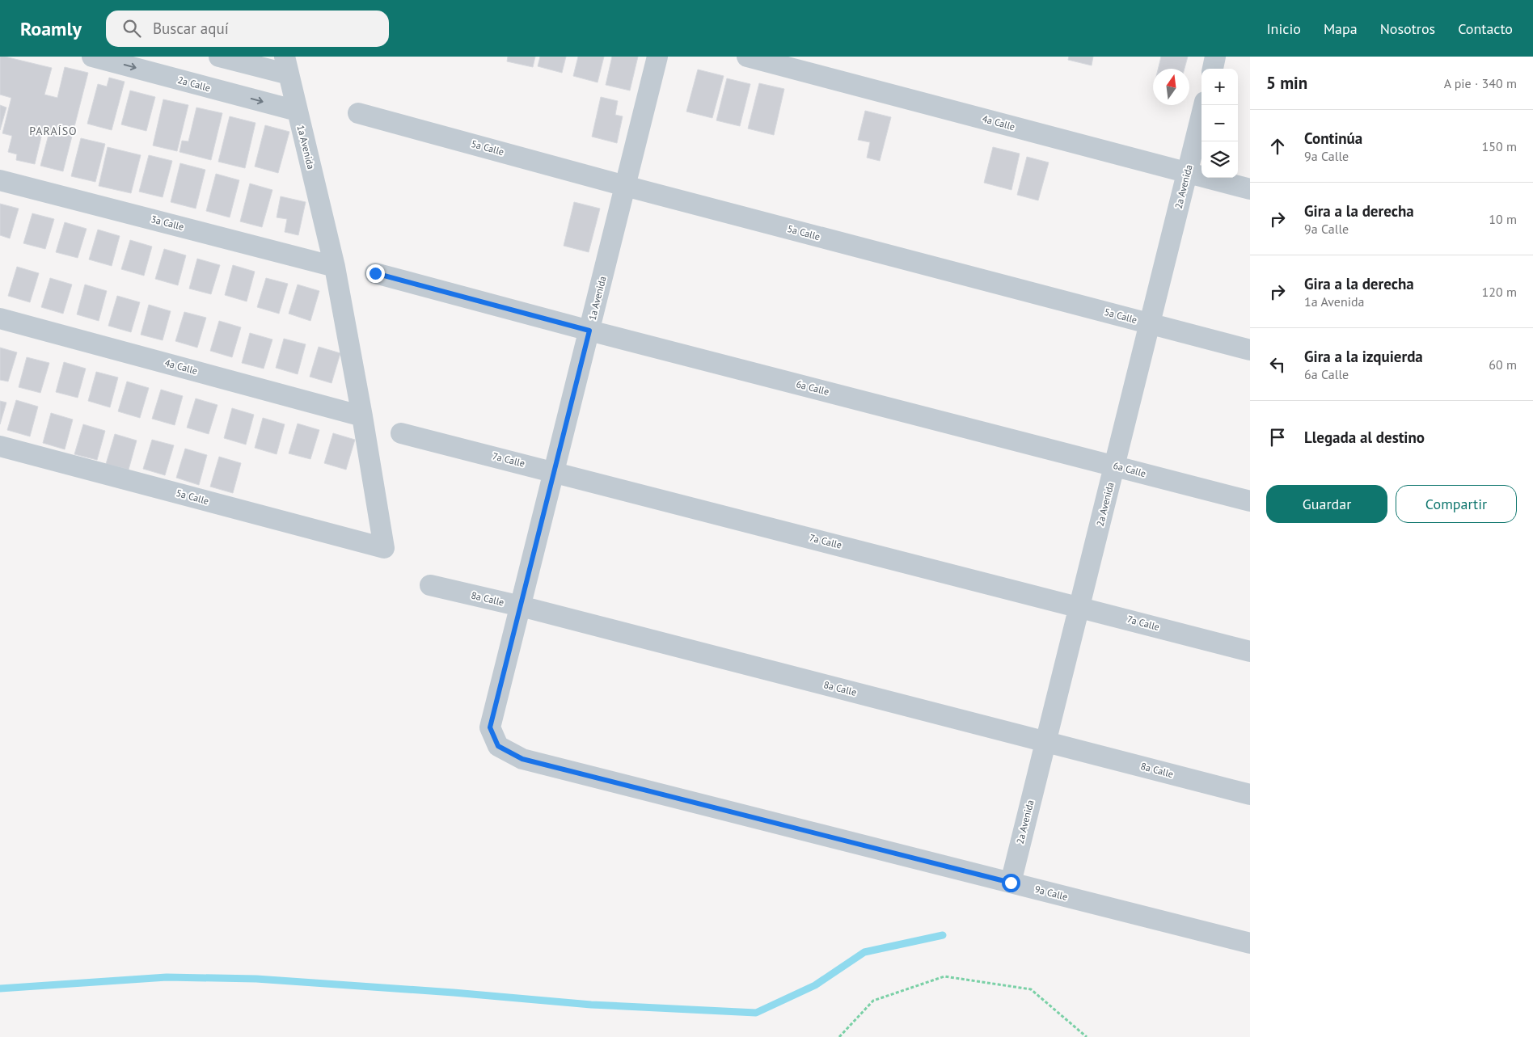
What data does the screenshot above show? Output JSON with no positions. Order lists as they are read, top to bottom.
{
  "streets": {
    "street": [
      "2a Calle",
      "4a Calle",
      "1a Avenida",
      "5a Calle",
      "2a Avenida",
      "3a Calle",
      "6a Calle",
      "7a Calle",
      "8a Calle",
      "9a Calle"
    ]
  },
  "crossings": [
    ["2a Calle", "1a Avenida"],
    ["4a Calle", "1a Avenida"],
    ["4a Calle", "2a Avenida"],
    ["1a Avenida", "5a Calle"],
    ["1a Avenida", "3a Calle"],
    ["1a Avenida", "6a Calle"],
    ["1a Avenida", "7a Calle"],
    ["1a Avenida", "8a Calle"],
    ["1a Avenida", "9a Calle"],
    ["5a Calle", "2a Avenida"],
    ["2a Avenida", "6a Calle"],
    ["2a Avenida", "7a Calle"],
    ["2a Avenida", "8a Calle"],
    ["2a Avenida", "9a Calle"]
  ],
  "districts": ["PARAÍSO"],
  "north": "top",
  "page": {
    "header": "Roamly",
    "search": "Buscar aquí",
    "nav": [
      "Inicio",
      "Mapa",
      "Nosotros",
      "Contacto"
    ],
    "heading": ["5 min", "A pie · 340 m"],
    "map_buttons": ["+", "−"],
    "list": [
      ["Continúa", "9a Calle", "150 m"],
      ["Gira a la derecha", "9a Calle", "10 m"],
      ["Gira a la derecha", "1a Avenida", "120 m"],
      ["Gira a la izquierda", "6a Calle", "60 m"],
      "Llegada al destino"
    ],
    "buttons": ["Guardar", "Compartir"]
  }
}
